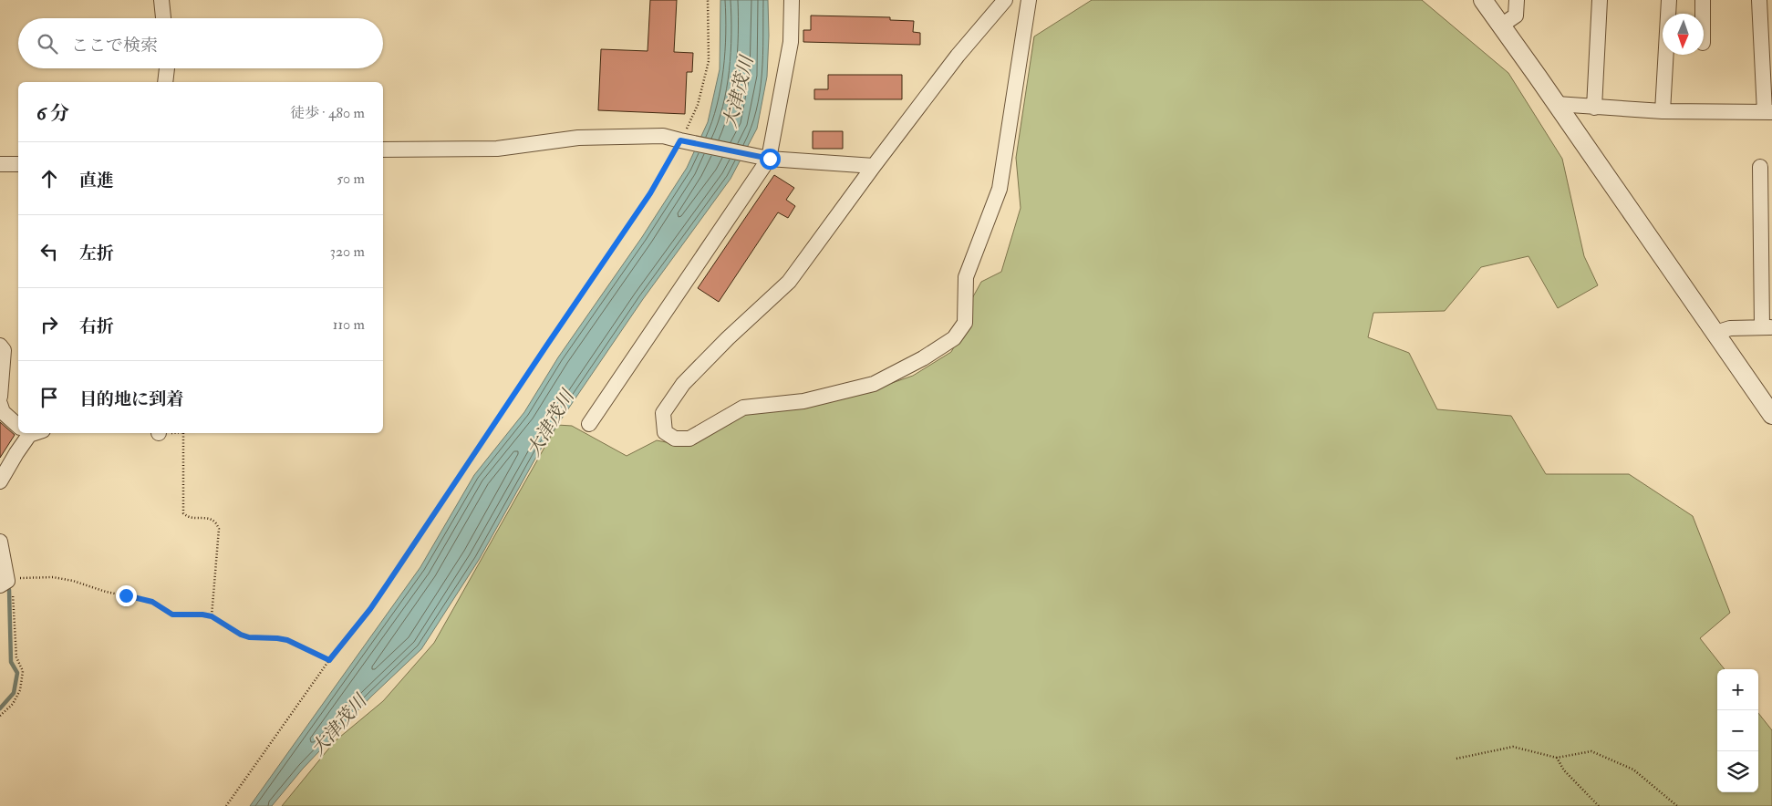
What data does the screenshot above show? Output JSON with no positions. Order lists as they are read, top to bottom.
{
  "water": ["大津茂川"],
  "north": "bottom",
  "page": {
    "search": "ここで検索",
    "heading": ["6 分", "徒歩 · 480 m"],
    "list": [
      ["直進", "50 m"],
      ["左折", "320 m"],
      ["右折", "110 m"],
      "目的地に到着"
    ],
    "map_buttons": ["+", "−"]
  }
}
